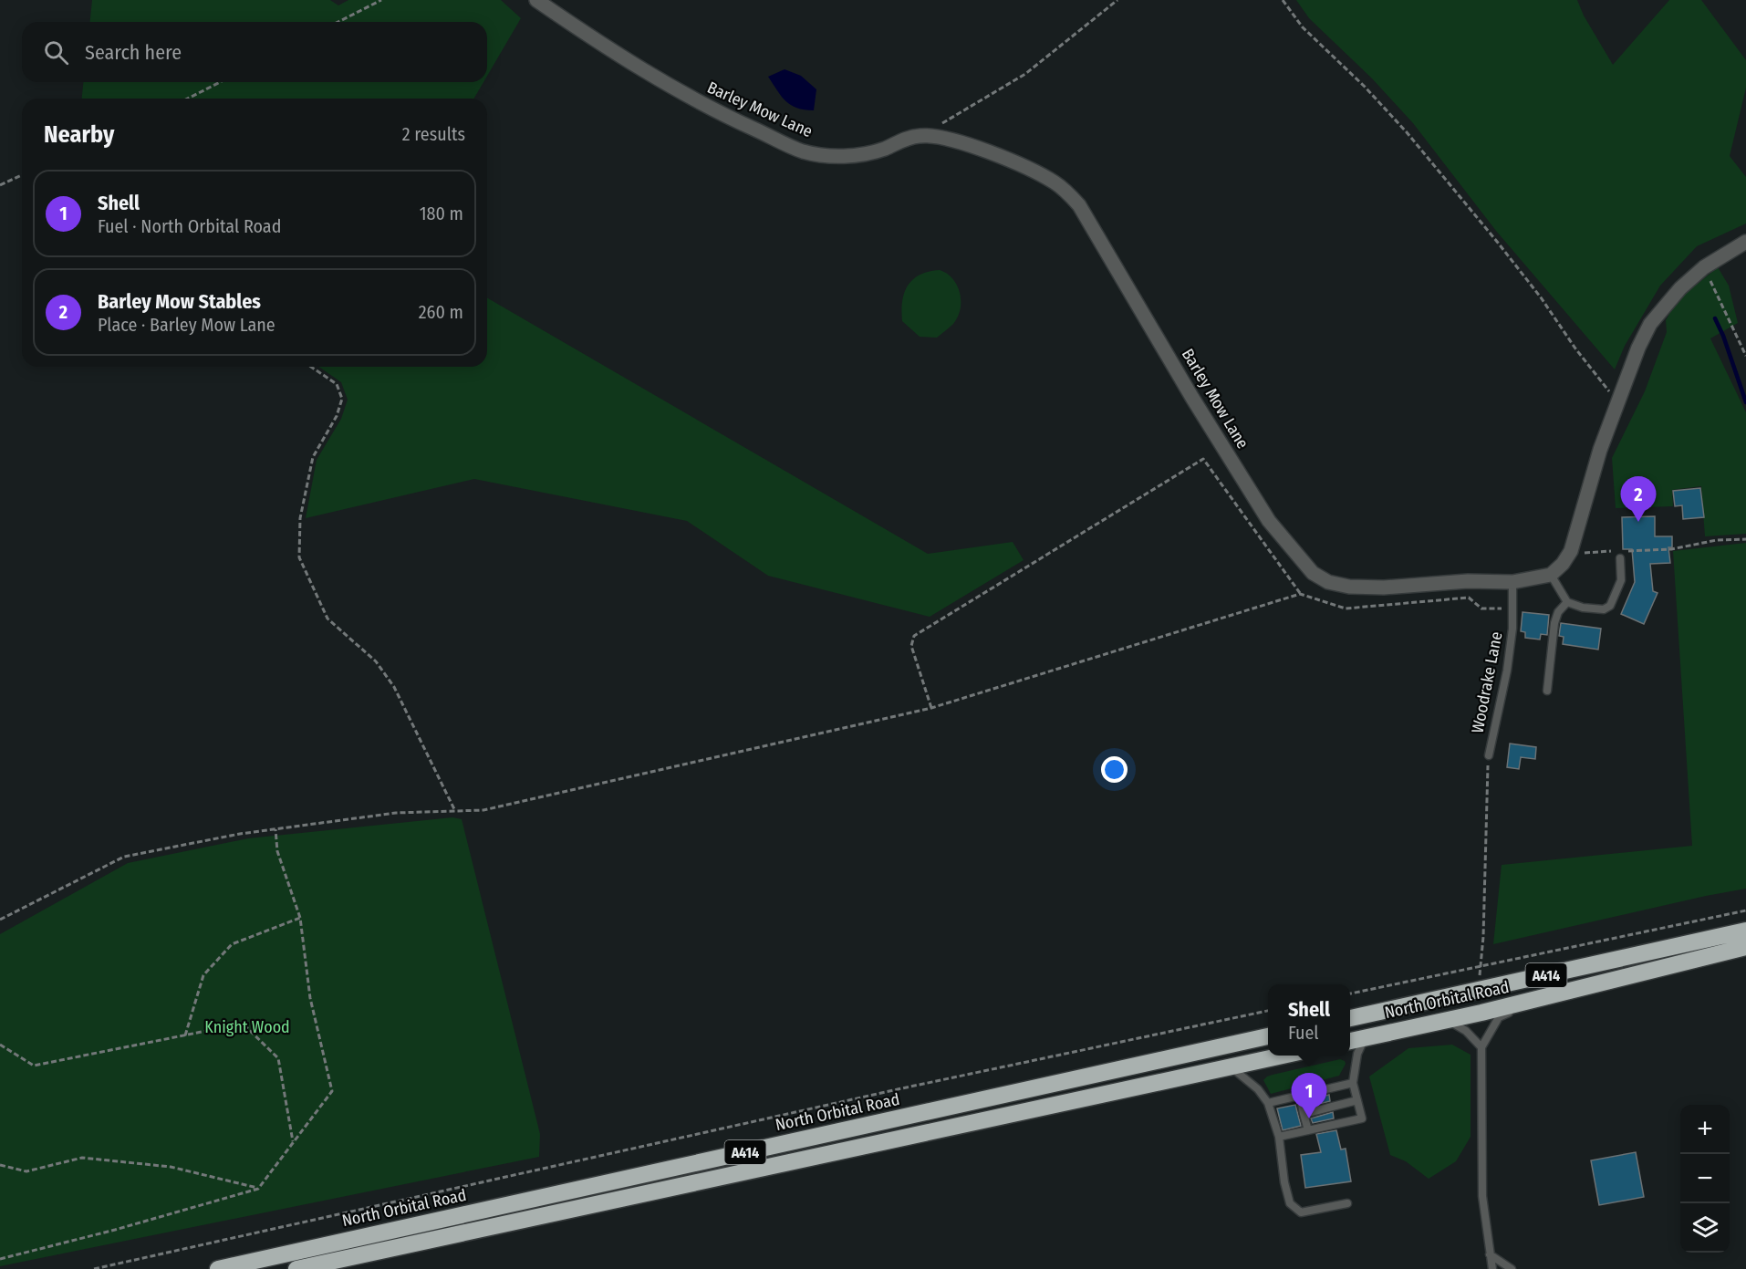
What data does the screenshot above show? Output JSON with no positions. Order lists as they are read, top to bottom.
{
  "streets": {
    "highway": ["A414", "North Orbital Road"],
    "street": ["Barley Mow Lane"],
    "lane": ["Woodrake Lane"]
  },
  "crossings": [
    ["Barley Mow Lane", "Woodrake Lane"]
  ],
  "parks": ["Knight Wood"],
  "page": {
    "search": "Search here",
    "heading": ["Nearby", "2 results"],
    "list": [
      {
        "mark": "1",
        "name": "Shell",
        "note": "Fuel · North Orbital Road",
        "value": "180 m"
      },
      {
        "mark": "2",
        "name": "Barley Mow Stables",
        "note": "Place · Barley Mow Lane",
        "value": "260 m"
      }
    ],
    "pins": ["2", "1"],
    "popup": ["Shell", "Fuel"],
    "map_buttons": ["+", "−"]
  }
}
